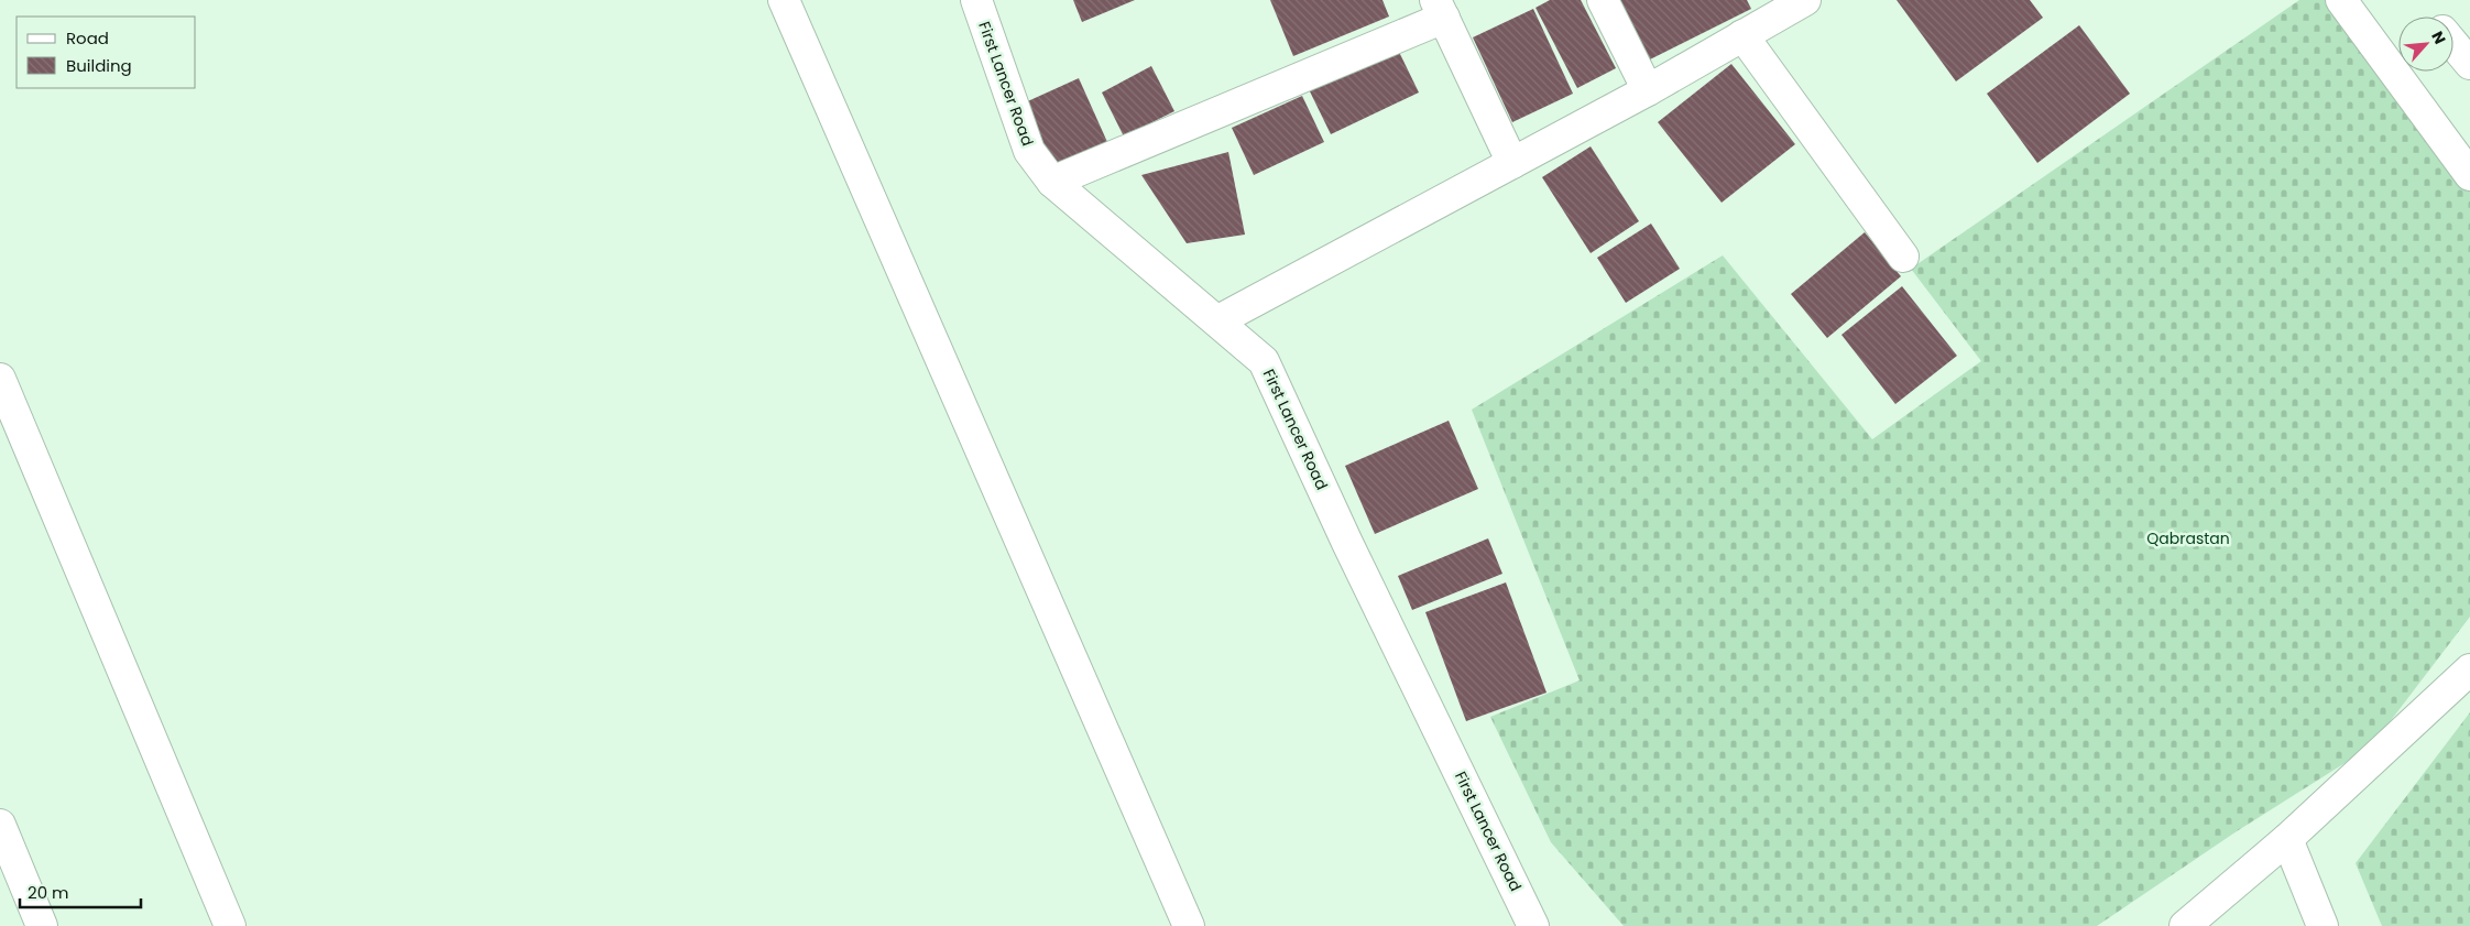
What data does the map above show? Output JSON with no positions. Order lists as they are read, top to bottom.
{
  "streets": {
    "street": ["First Lancer Road"]
  },
  "parks": ["Qabrastan"],
  "legend": ["Road", "Building"],
  "scale_bar": "20 m",
  "north": "top right"
}
